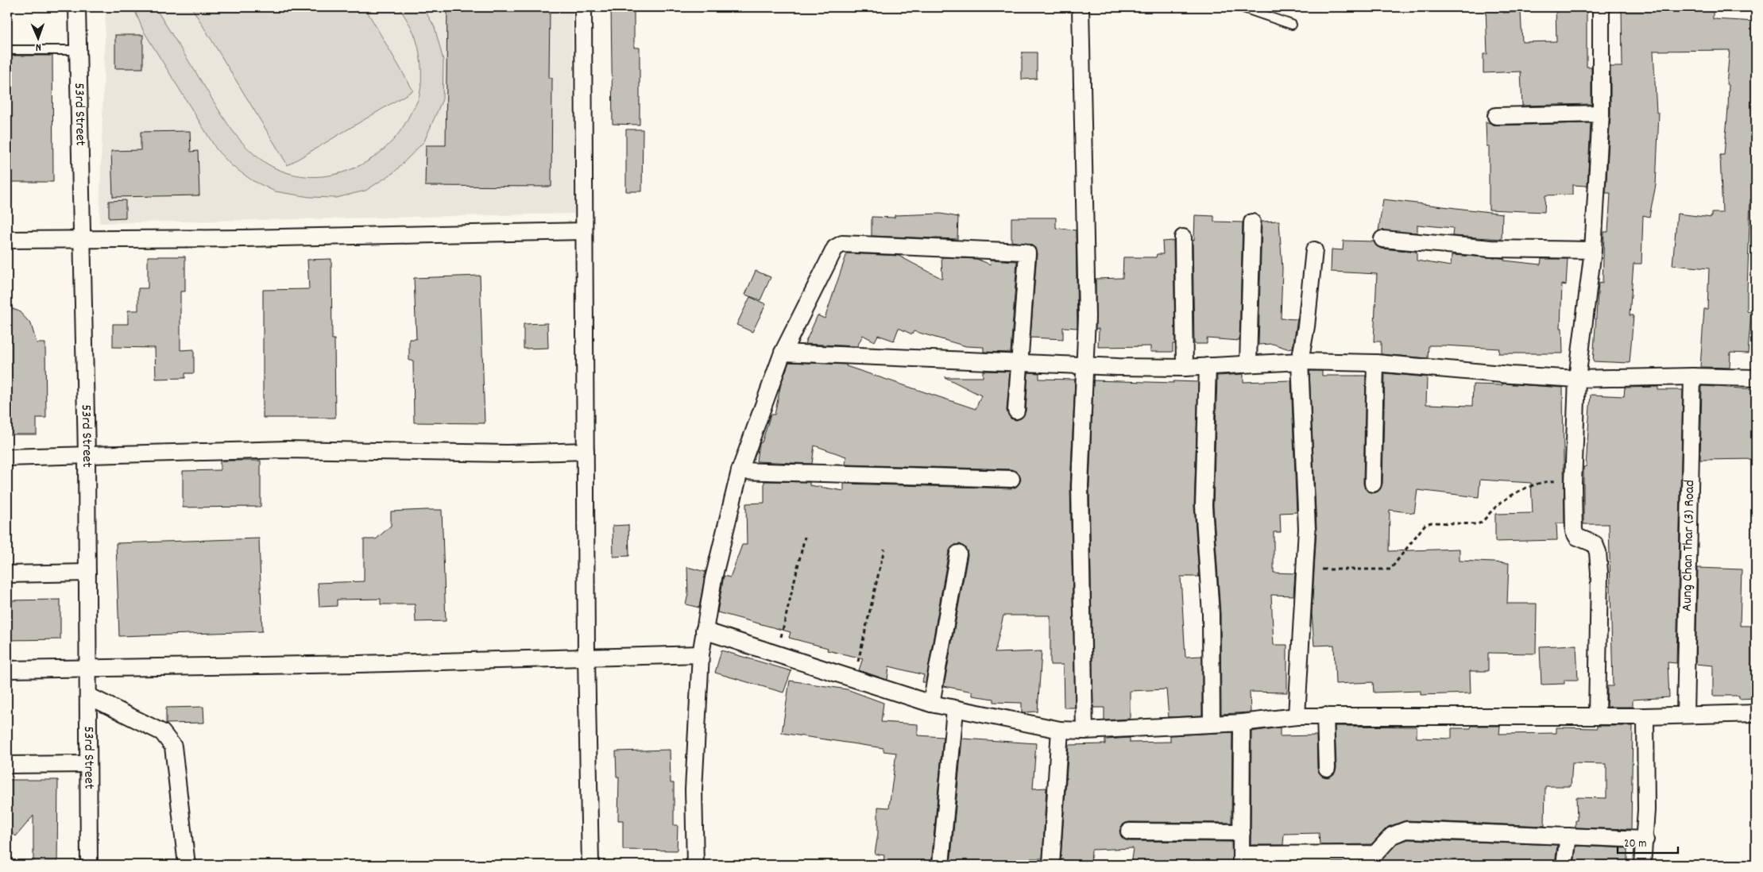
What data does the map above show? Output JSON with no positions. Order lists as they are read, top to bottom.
{
  "streets": {
    "street": ["53rd Street", "Aung Chan Thar (3) Road"]
  },
  "scale_bar": "20 m",
  "north": "bottom"
}
